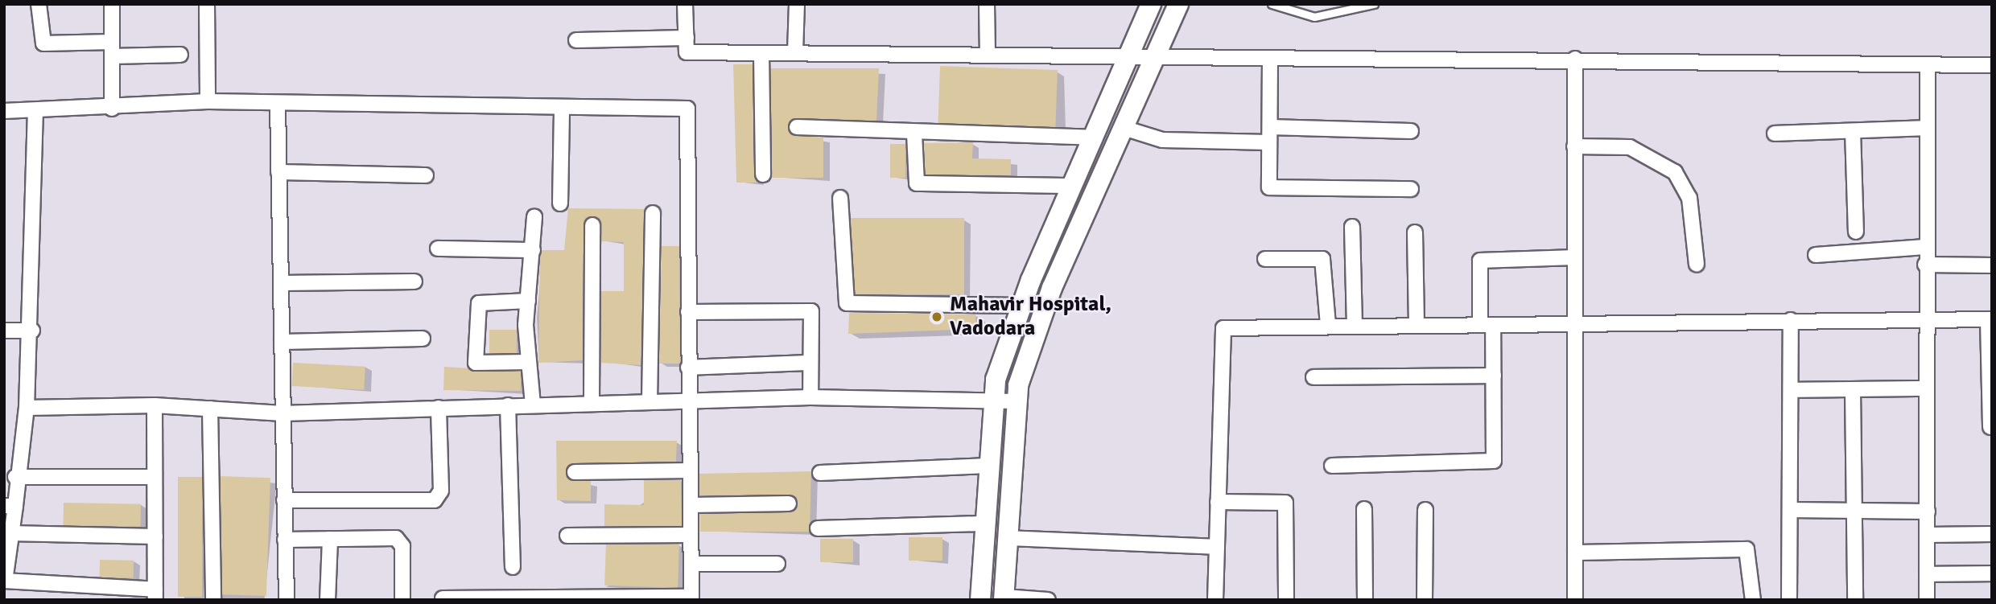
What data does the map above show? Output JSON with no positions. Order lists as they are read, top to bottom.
{
  "places": ["Mahavir Hospital, Vadodara"]
}
